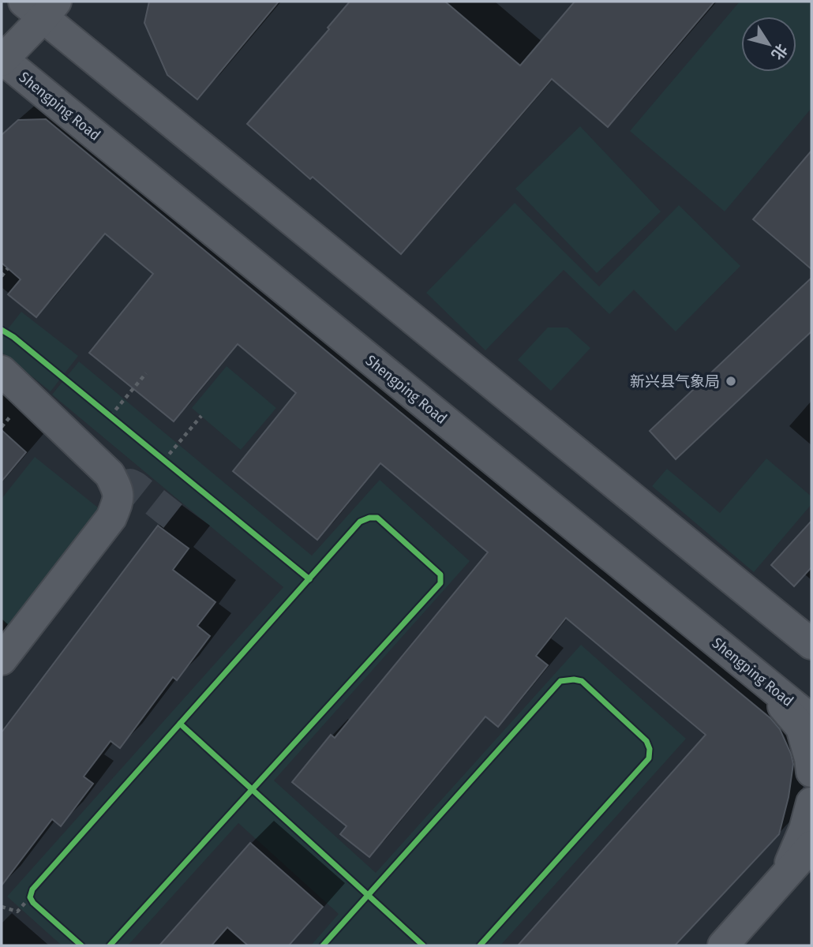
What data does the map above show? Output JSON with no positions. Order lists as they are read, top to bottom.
{
  "streets": {
    "street": ["Shengping Road"]
  },
  "places": ["新兴县气象局"],
  "north": "bottom right"
}
